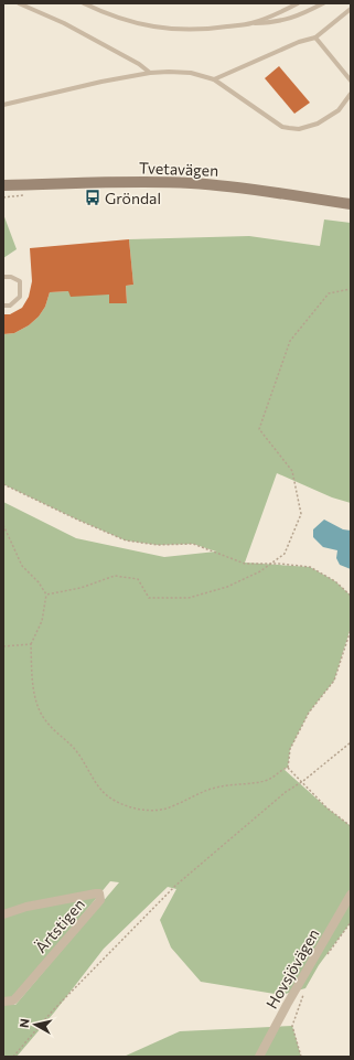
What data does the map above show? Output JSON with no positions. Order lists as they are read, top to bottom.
{
  "streets": {
    "main road": ["Tvetavägen"],
    "street": ["Ärtstigen", "Hovsjövägen"]
  },
  "places": {
    "bus stop": ["Gröndal"]
  },
  "north": "left"
}
